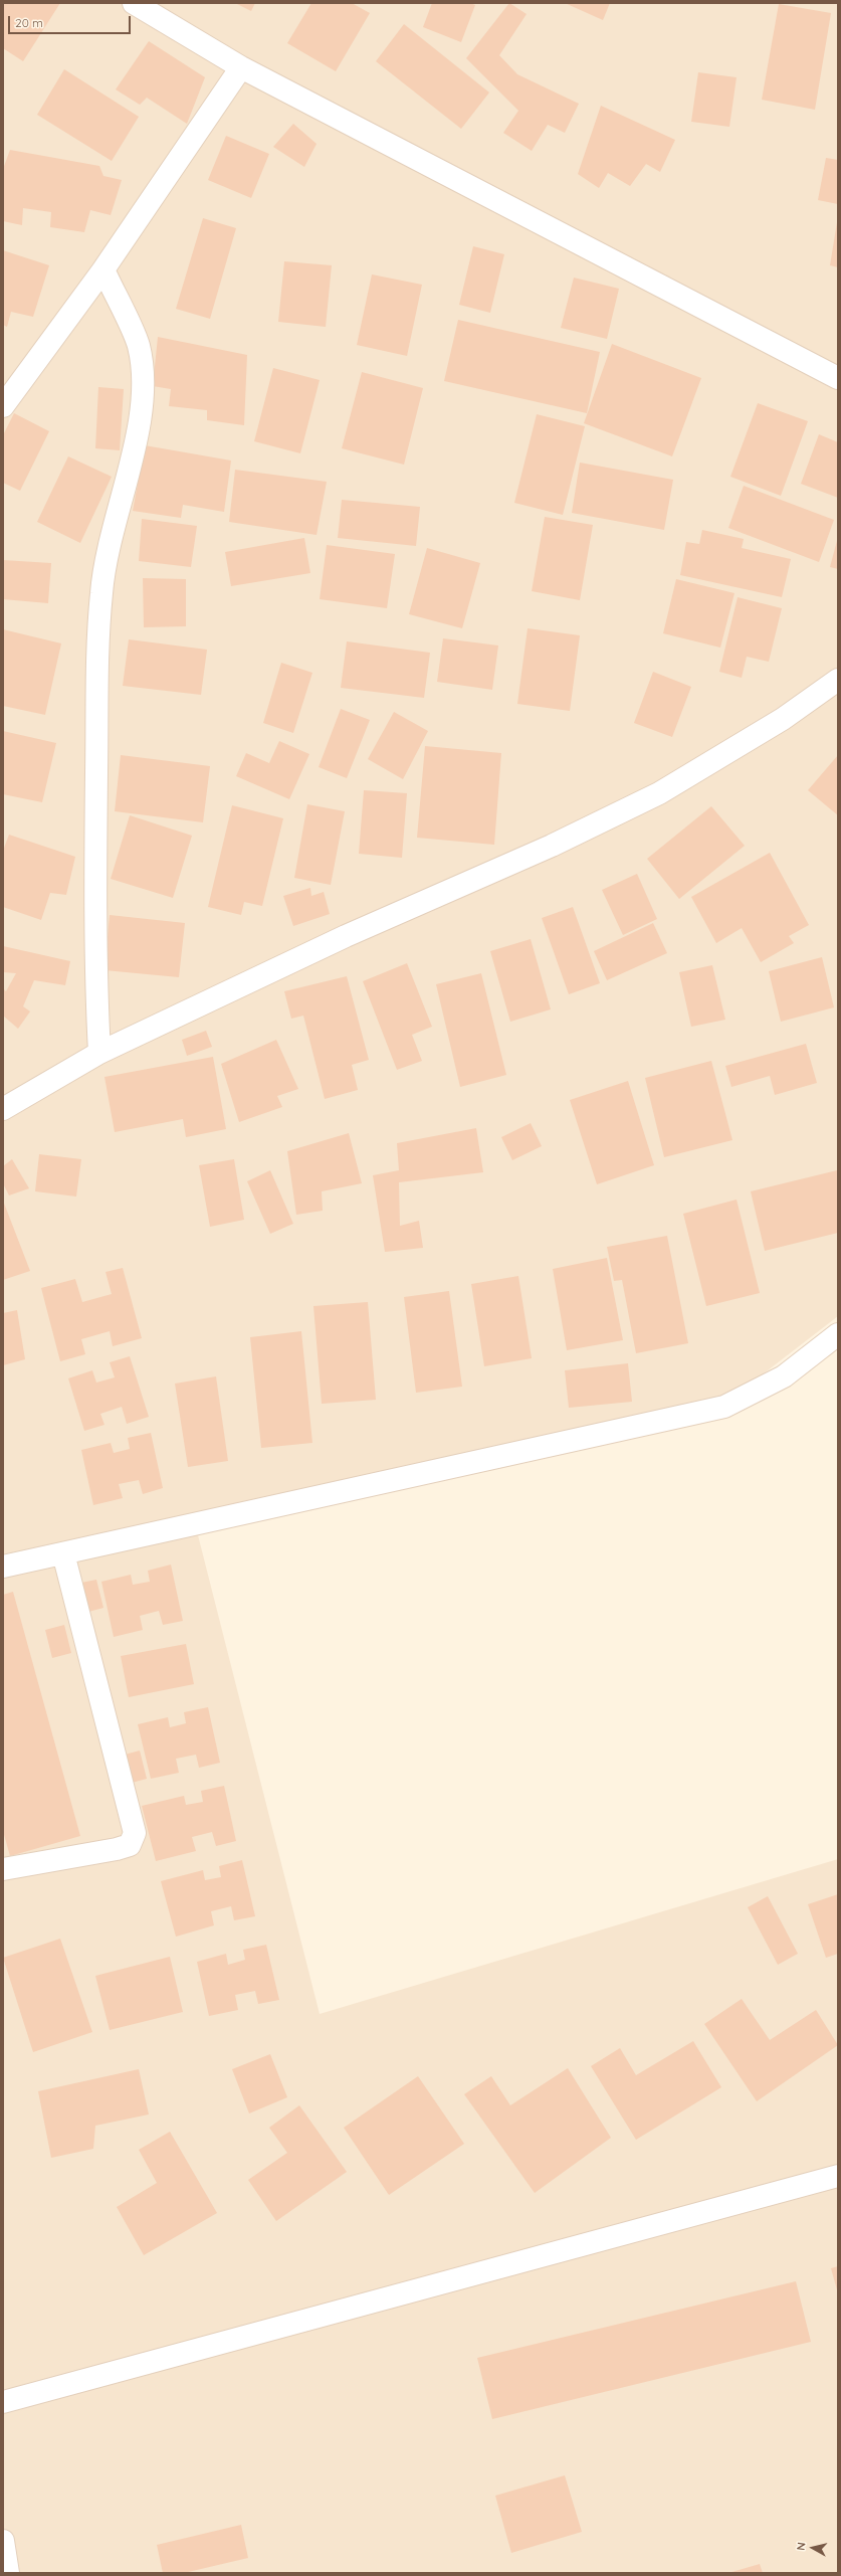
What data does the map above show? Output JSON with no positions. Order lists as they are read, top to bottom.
{
  "scale_bar": "20 m",
  "north": "left"
}
